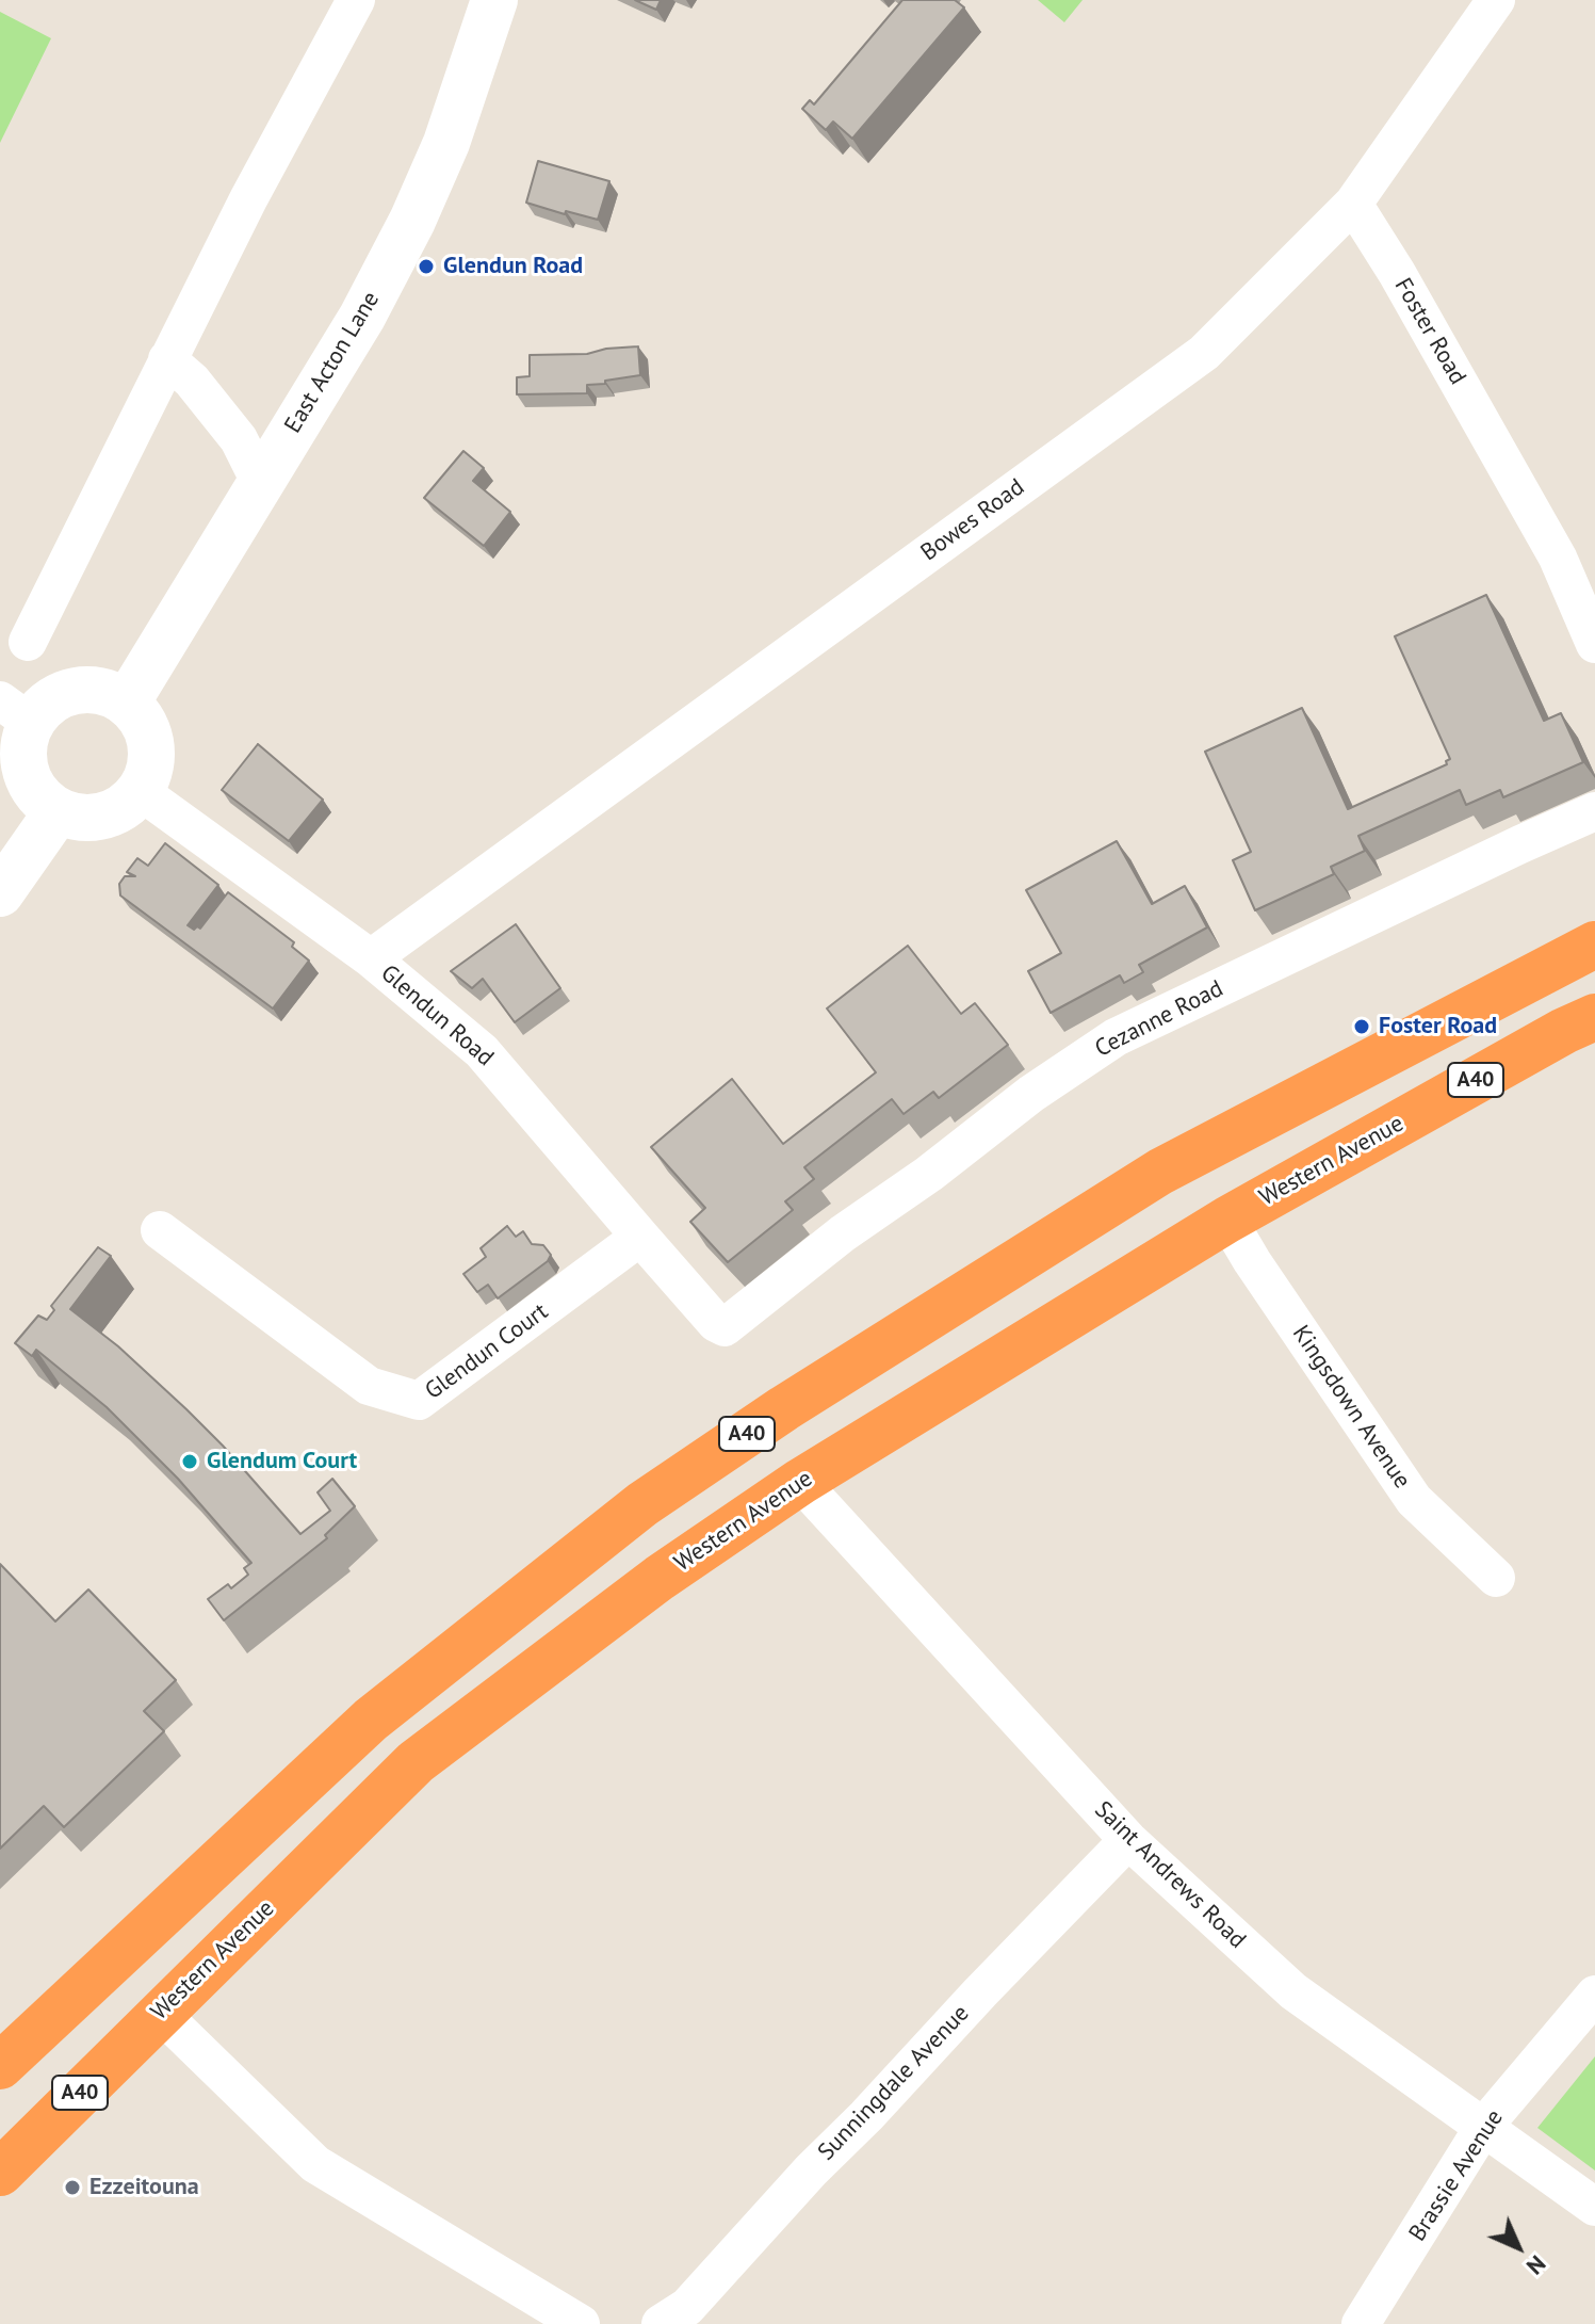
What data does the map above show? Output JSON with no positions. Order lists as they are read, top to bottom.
{
  "streets": {
    "highway": ["A40", "Western Avenue"],
    "street": [
      "Foster Road",
      "East Acton Lane",
      "Bowes Road",
      "Glendun Road",
      "Cezanne Road",
      "Glendun Court",
      "Kingsdown Avenue",
      "Saint Andrews Road",
      "Sunningdale Avenue",
      "Brassie Avenue"
    ]
  },
  "crossings": [
    ["Foster Road", "Bowes Road"],
    ["East Acton Lane", "Glendun Road"],
    ["Bowes Road", "Glendun Road"],
    ["Glendun Road", "Cezanne Road"],
    ["Glendun Road", "Glendun Court"],
    ["Western Avenue", "Kingsdown Avenue"],
    ["Western Avenue", "Saint Andrews Road"],
    ["Saint Andrews Road", "Sunningdale Avenue"],
    ["Saint Andrews Road", "Brassie Avenue"]
  ],
  "places": [
    "Glendun Road",
    "Foster Road",
    "Glendum Court",
    "Ezzeitouna"
  ],
  "north": "bottom right"
}
